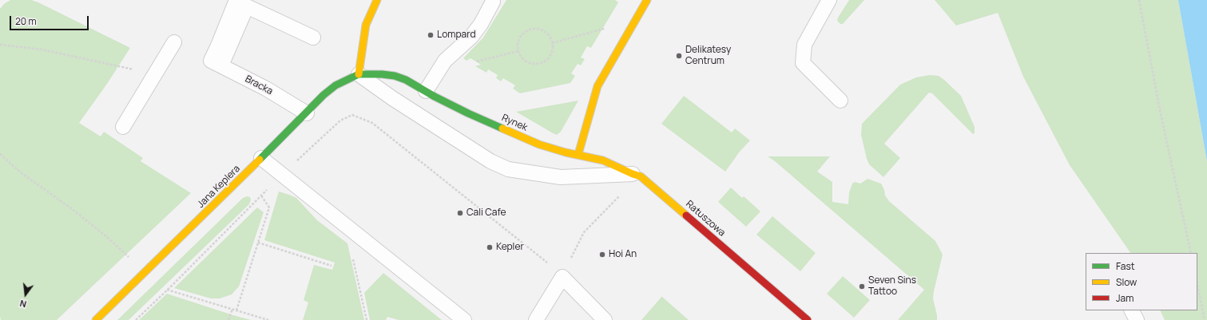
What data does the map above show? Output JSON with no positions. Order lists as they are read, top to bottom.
{
  "streets": {
    "street": ["Rynek", "Jana Keplera", "Ratuszowa"],
    "lane": ["Bracka"]
  },
  "crossings": [
    ["Bracka", "Jana Keplera"],
    ["Rynek", "Jana Keplera"],
    ["Rynek", "Ratuszowa"]
  ],
  "places": [
    "Lompard",
    "Delikatesy Centrum",
    "Cali Cafe",
    "Kepler",
    "Hoi An",
    "Seven Sins Tattoo"
  ],
  "legend": ["Fast", "Slow", "Jam"],
  "scale_bar": "20 m",
  "north": "bottom"
}
